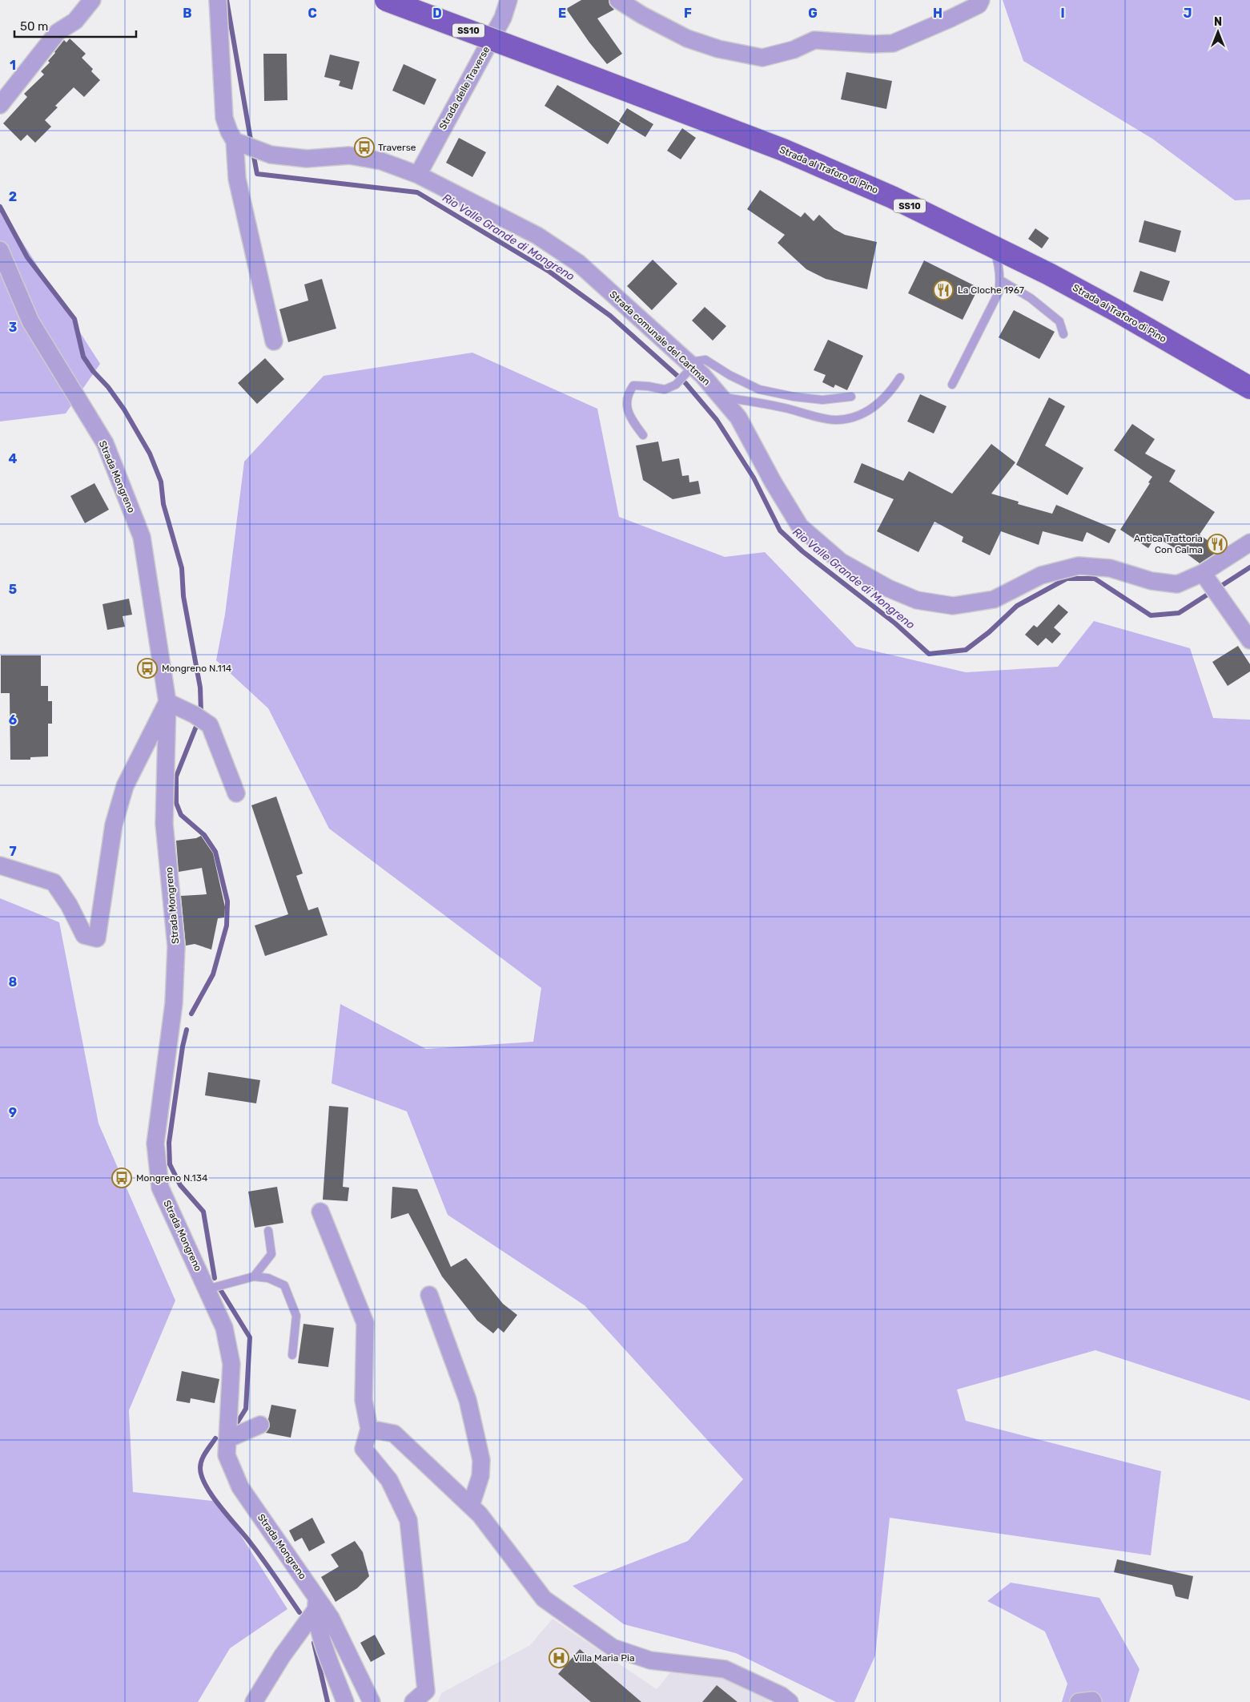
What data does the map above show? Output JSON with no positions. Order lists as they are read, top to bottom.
{
  "streets": {
    "main road": ["SS10", "Strada al Traforo di Pino"],
    "street": ["Strada delle Traverse", "Strada comunale del Cartman", "Strada Mongreno"]
  },
  "crossings": [
    ["Strada delle Traverse", "Strada comunale del Cartman"]
  ],
  "water": ["Rio Valle Grande di Mongreno"],
  "places": {
    "bus stop": ["Traverse", "Mongreno N.114", "Mongreno N.134"],
    "restaurant": ["La Cloche 1967", "Antica Trattoria Con Calma"],
    "hospital": ["Villa Maria Pia"]
  },
  "scale_bar": "50 m",
  "north": "top",
  "grid": {
    "columns": [
      "B",
      "C",
      "D",
      "E",
      "F",
      "G",
      "H",
      "I",
      "J"
    ],
    "rows": [
      "1",
      "2",
      "3",
      "4",
      "5",
      "6",
      "7",
      "8",
      "9"
    ]
  }
}
